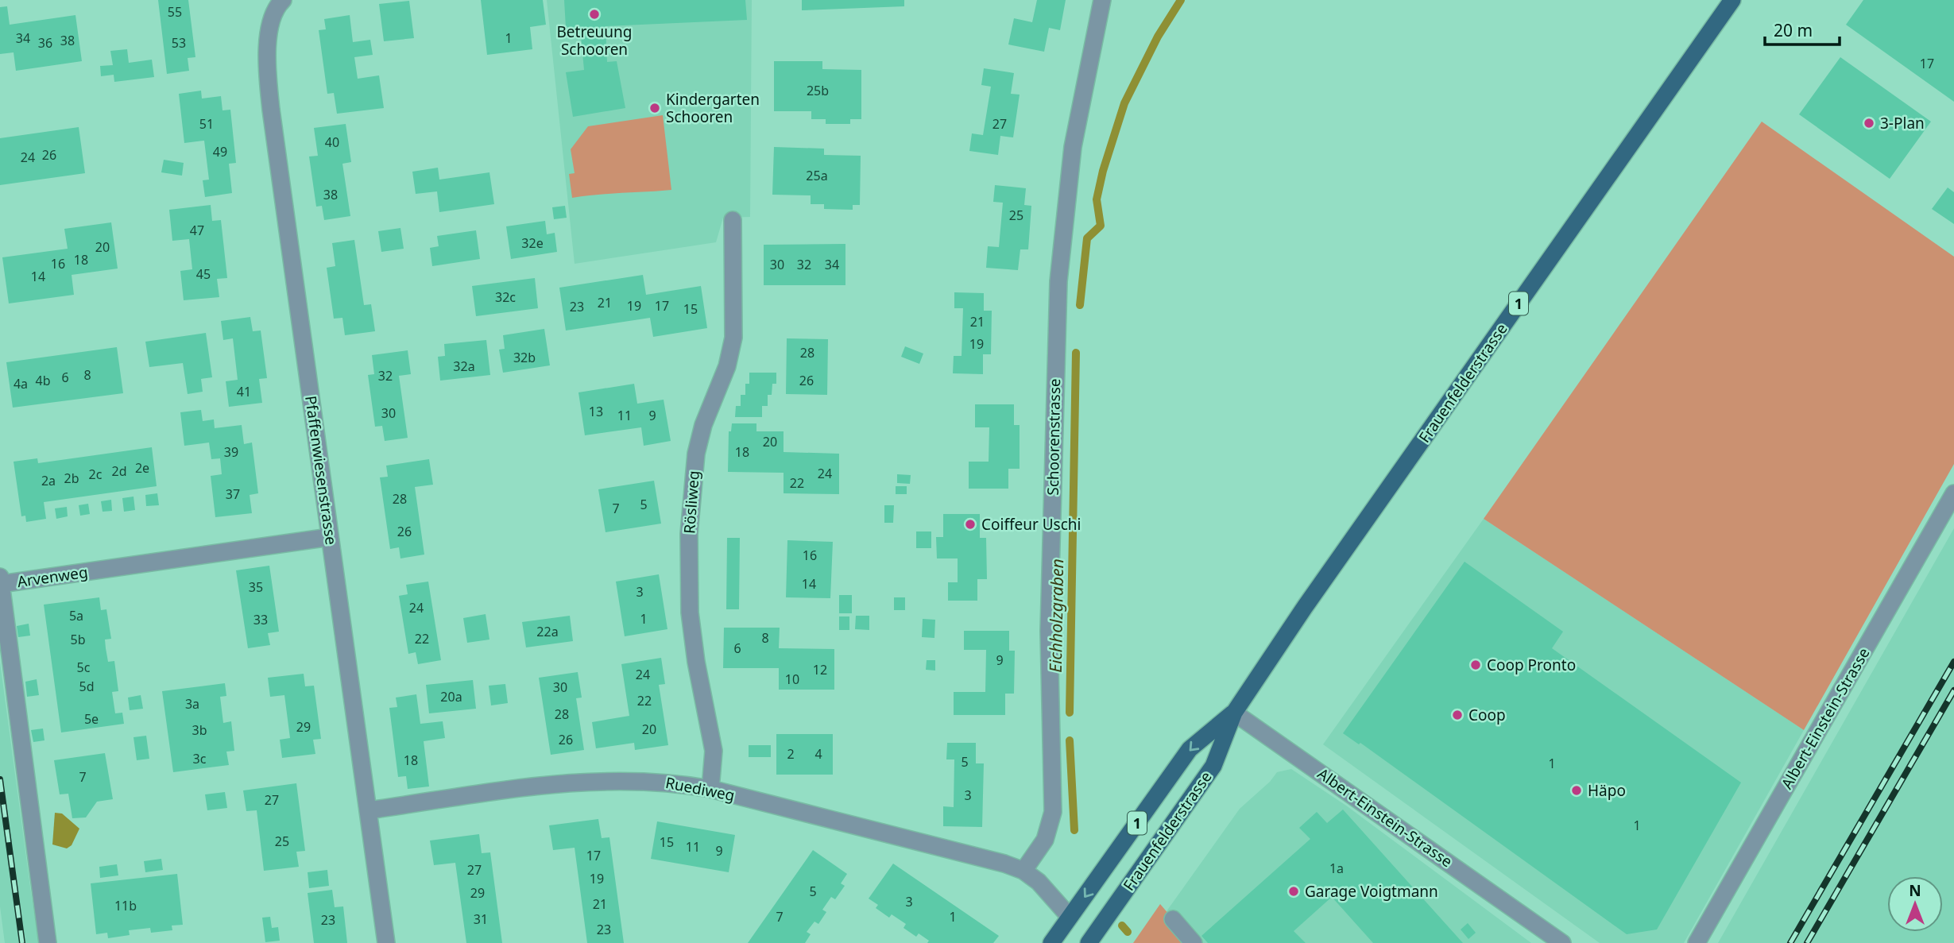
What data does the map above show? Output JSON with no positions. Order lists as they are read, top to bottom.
{
  "streets": {
    "main road": ["1", "Frauenfelderstrasse"],
    "street": [
      "Schoorenstrasse",
      "Pfaffenwiesenstrasse",
      "Rösliweg",
      "Arvenweg",
      "Albert-Einstein-Strasse",
      "Ruediweg"
    ]
  },
  "crossings": [
    ["Frauenfelderstrasse", "Albert-Einstein-Strasse"],
    ["Schoorenstrasse", "Ruediweg"],
    ["Pfaffenwiesenstrasse", "Arvenweg"],
    ["Pfaffenwiesenstrasse", "Ruediweg"],
    ["Rösliweg", "Ruediweg"]
  ],
  "water": ["Eichholzgraben"],
  "places": [
    "Betreuung Schooren",
    "Kindergarten Schooren",
    "3-Plan",
    "Coiffeur Uschi",
    "Coop Pronto",
    "Coop",
    "Häpo",
    "Garage Voigtmann"
  ],
  "house_numbers": [
    "55",
    "34",
    "1",
    "38",
    "36",
    "53",
    "17",
    "25b",
    "51",
    "27",
    "40",
    "49",
    "26",
    "24",
    "25a",
    "38",
    "25",
    "47",
    "32e",
    "20",
    "18",
    "16",
    "30",
    "32",
    "34",
    "45",
    "14",
    "32c",
    "21",
    "19",
    "17",
    "23",
    "15",
    "21",
    "19",
    "28",
    "32b",
    "32a",
    "8",
    "32",
    "6",
    "4b",
    "26",
    "4a",
    "41",
    "13",
    "30",
    "11",
    "9",
    "20",
    "39",
    "18",
    "2e",
    "2d",
    "24",
    "2c",
    "2b",
    "2a",
    "22",
    "37",
    "28",
    "5",
    "7",
    "26",
    "16",
    "14",
    "35",
    "3",
    "24",
    "5a",
    "1",
    "33",
    "22a",
    "8",
    "22",
    "5b",
    "6",
    "9",
    "5c",
    "12",
    "24",
    "10",
    "5d",
    "30",
    "20a",
    "22",
    "3a",
    "28",
    "5e",
    "29",
    "20",
    "3b",
    "26",
    "2",
    "4",
    "3c",
    "18",
    "5",
    "1",
    "7",
    "3",
    "27",
    "1",
    "25",
    "15",
    "11",
    "9",
    "17",
    "1a",
    "27",
    "19",
    "5",
    "29",
    "3",
    "21",
    "11b",
    "7",
    "1",
    "31",
    "23",
    "23"
  ],
  "scale_bar": "20 m",
  "north": "top"
}
